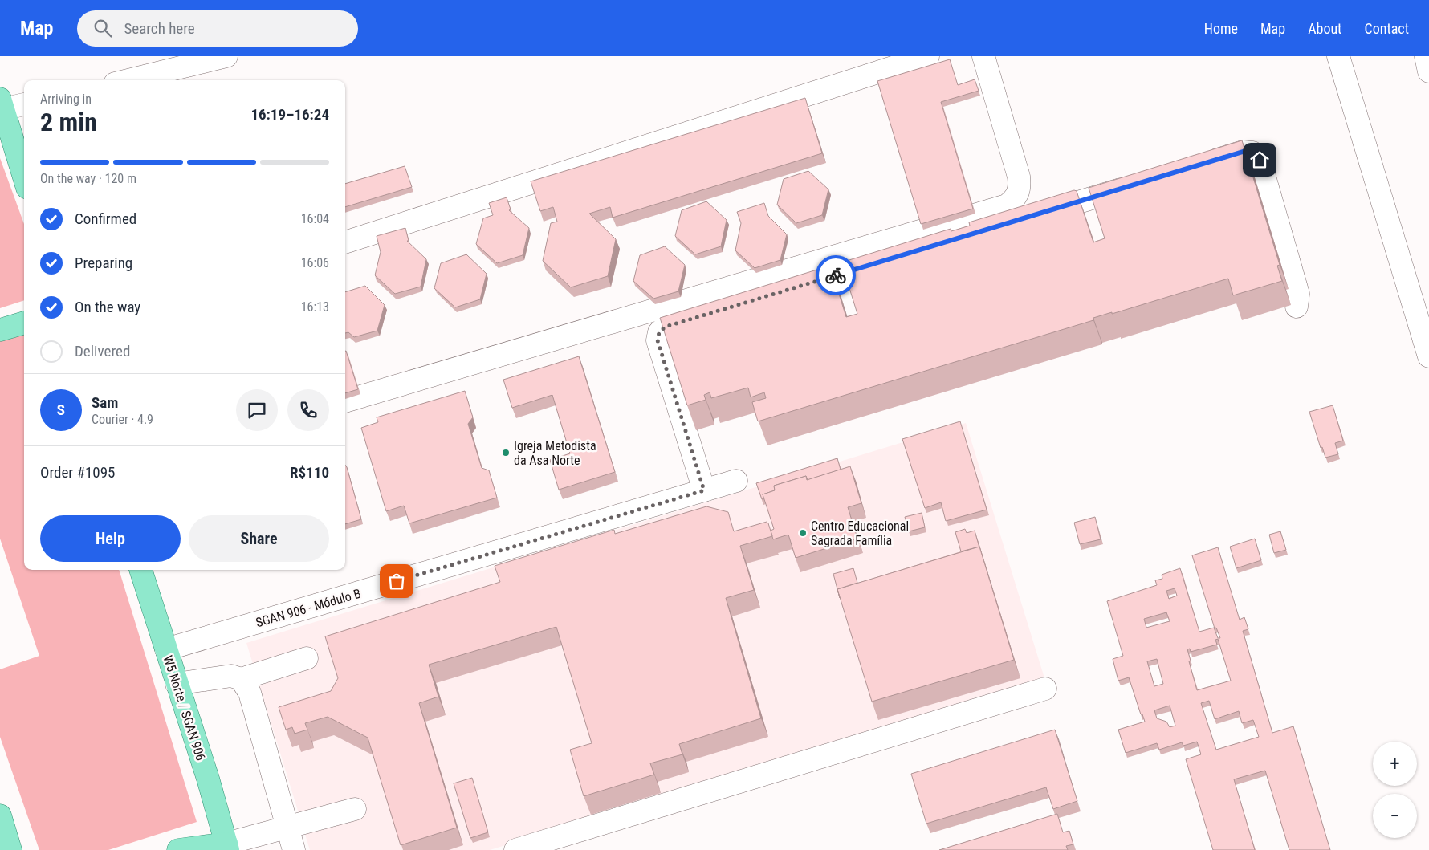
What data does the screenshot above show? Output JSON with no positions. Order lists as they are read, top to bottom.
{
  "streets": {
    "main road": ["W5 Norte / SGAN 906"],
    "street": ["SGAN 906 - Módulo B"]
  },
  "crossings": [
    ["SGAN 906 - Módulo B", "W5 Norte / SGAN 906"]
  ],
  "places": ["Igreja Metodista da Asa Norte", "Centro Educacional Sagrada Família"],
  "page": {
    "header": "Map",
    "search": "Search here",
    "nav": [
      "Home",
      "Map",
      "About",
      "Contact"
    ],
    "heading": ["2 min", "Arriving in", "16:19–16:24"],
    "panel": [
      "Sam",
      "Courier · 4.9",
      "Order #1095",
      "R$110"
    ],
    "bar": "On the way · 120 m",
    "list": [
      ["Confirmed", "16:04"],
      ["Preparing", "16:06"],
      ["On the way", "16:13"],
      "Delivered"
    ],
    "round": "S",
    "buttons": ["Help", "Share"],
    "map_buttons": ["+", "−"]
  }
}
